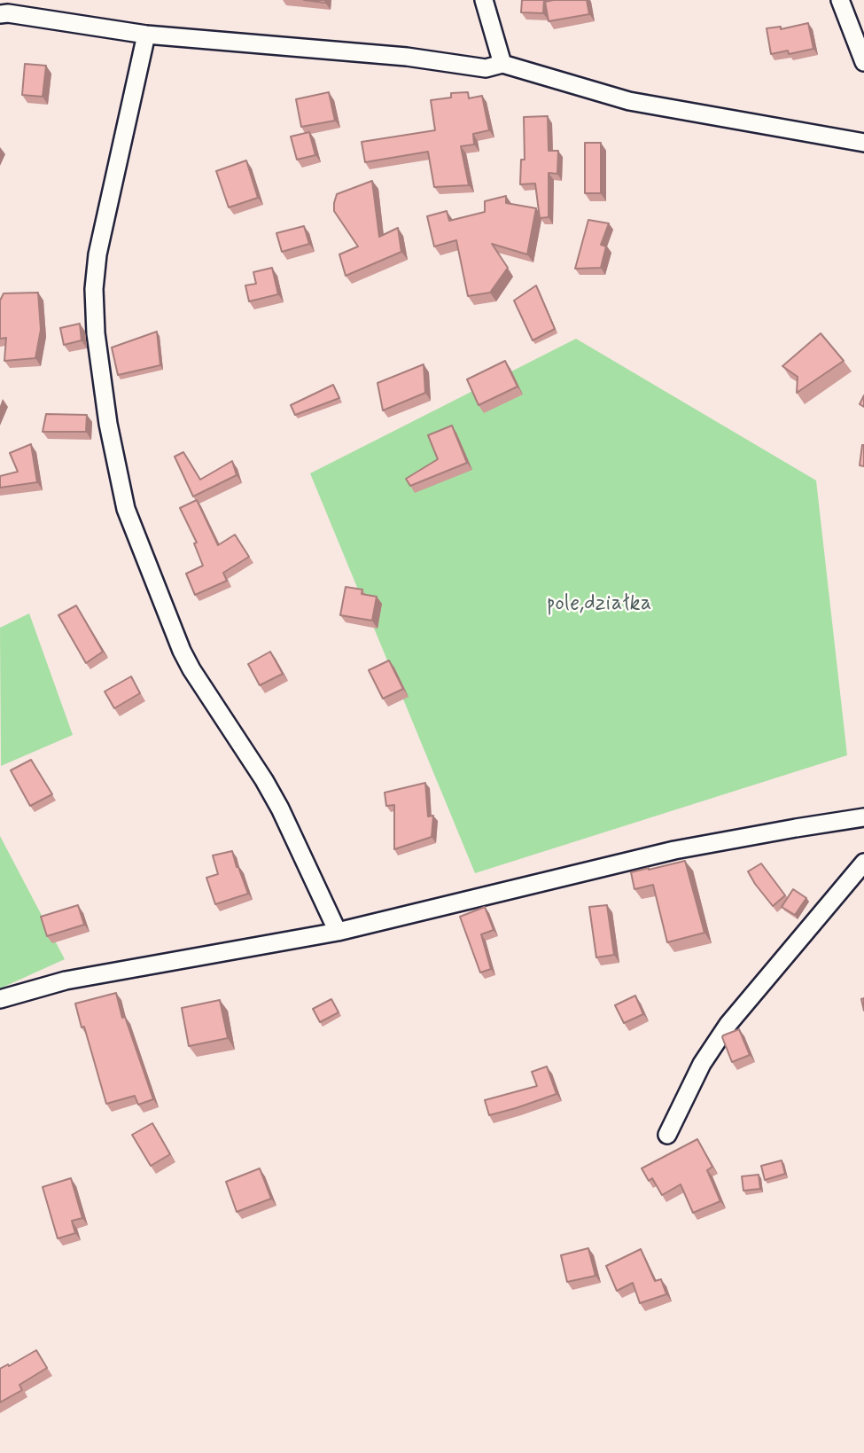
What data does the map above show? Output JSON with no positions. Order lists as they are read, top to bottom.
{
  "parks": ["pole,działka"]
}
